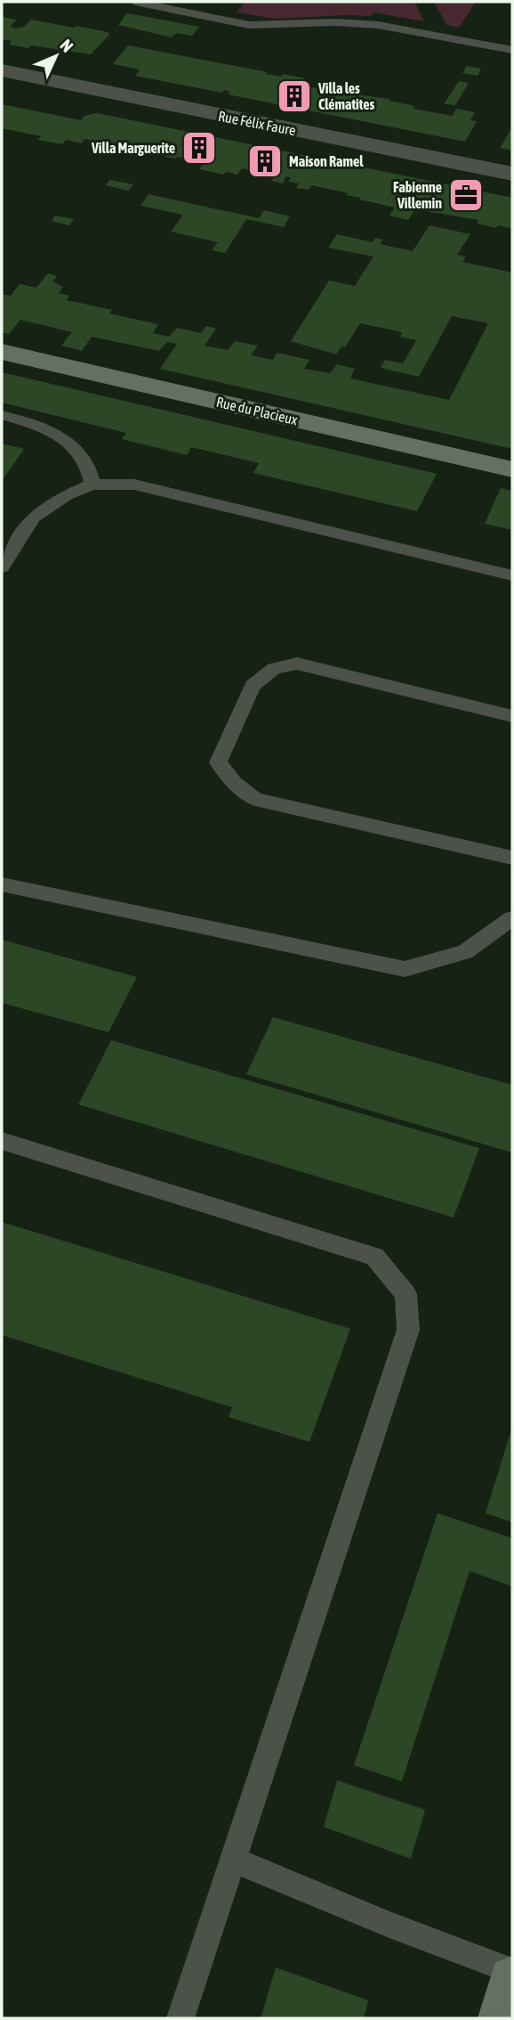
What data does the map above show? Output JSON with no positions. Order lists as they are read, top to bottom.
{
  "streets": {
    "street": ["Rue Félix Faure", "Rue du Placieux"]
  },
  "places": {
    "building": ["Villa les Clématites", "Villa Marguerite", "Maison Ramel"],
    "office": ["Fabienne Villemin"]
  },
  "north": "top right"
}
